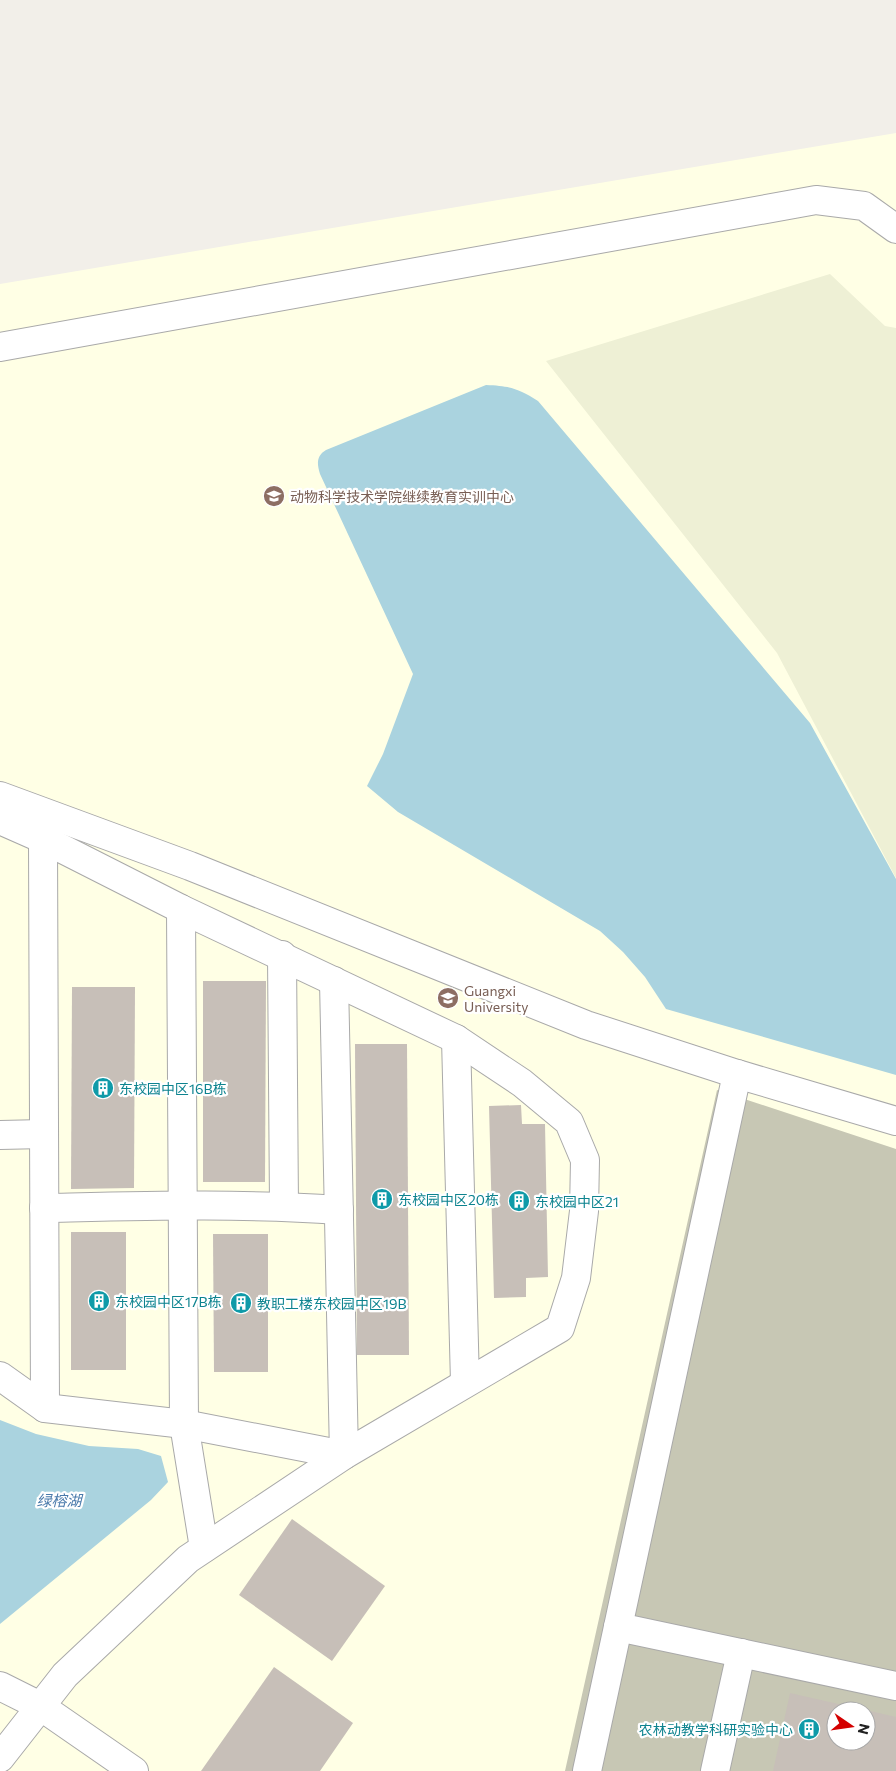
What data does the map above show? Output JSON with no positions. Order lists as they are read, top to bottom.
{
  "water": ["绿榕湖"],
  "places": {
    "school or university": ["动物科学技术学院继续教育实训中心", "Guangxi University"],
    "building": [
      "东校园中区16B栋",
      "东校园中区20栋",
      "东校园中区21",
      "东校园中区17B栋",
      "教职工楼东校园中区19B",
      "农林动教学科研实验中心"
    ]
  },
  "north": "right"
}
